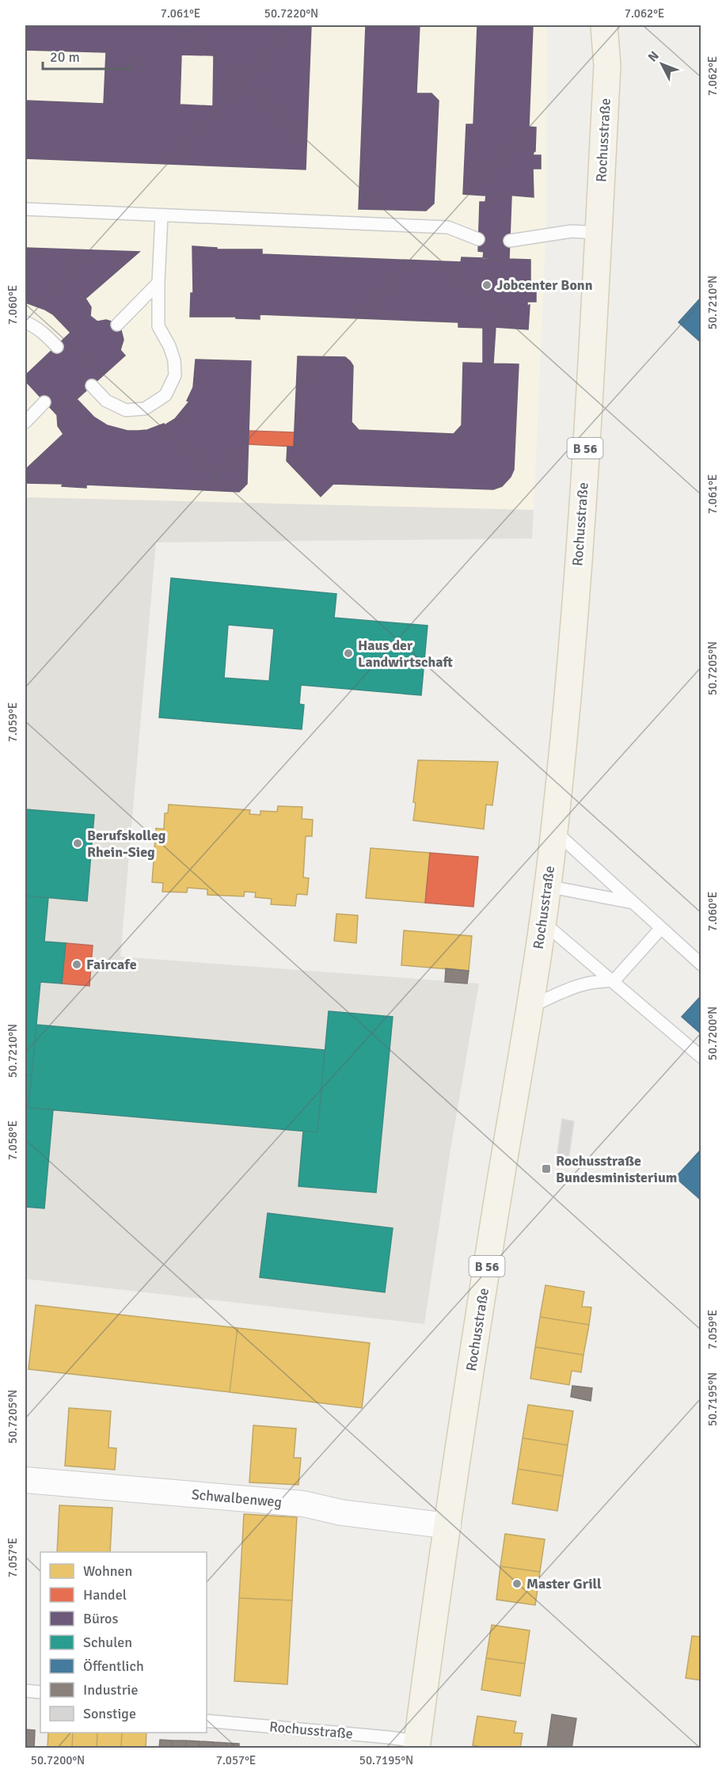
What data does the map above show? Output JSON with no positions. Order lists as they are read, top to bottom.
{
  "streets": {
    "main road": ["Rochusstraße", "B 56"],
    "street": ["Schwalbenweg"]
  },
  "crossings": [
    ["Rochusstraße", "Schwalbenweg"]
  ],
  "places": {
    "other": [
      "Jobcenter Bonn",
      "Haus der Landwirtschaft",
      "Berufskolleg Rhein-Sieg",
      "Faircafe",
      "Master Grill"
    ],
    "transit": ["Rochusstraße Bundesministerium"]
  },
  "legend": [
    "Wohnen",
    "Handel",
    "Büros",
    "Schulen",
    "Öffentlich",
    "Industrie",
    "Sonstige"
  ],
  "scale_bar": "20 m",
  "north": "top left",
  "coordinates": [
    "7.061°E",
    "50.7220°N",
    "7.062°E",
    "50.7210°N",
    "7.060°E",
    "50.7205°N",
    "7.059°E",
    "50.7200°N",
    "7.058°E",
    "50.7195°N",
    "7.057°E"
  ]
}
